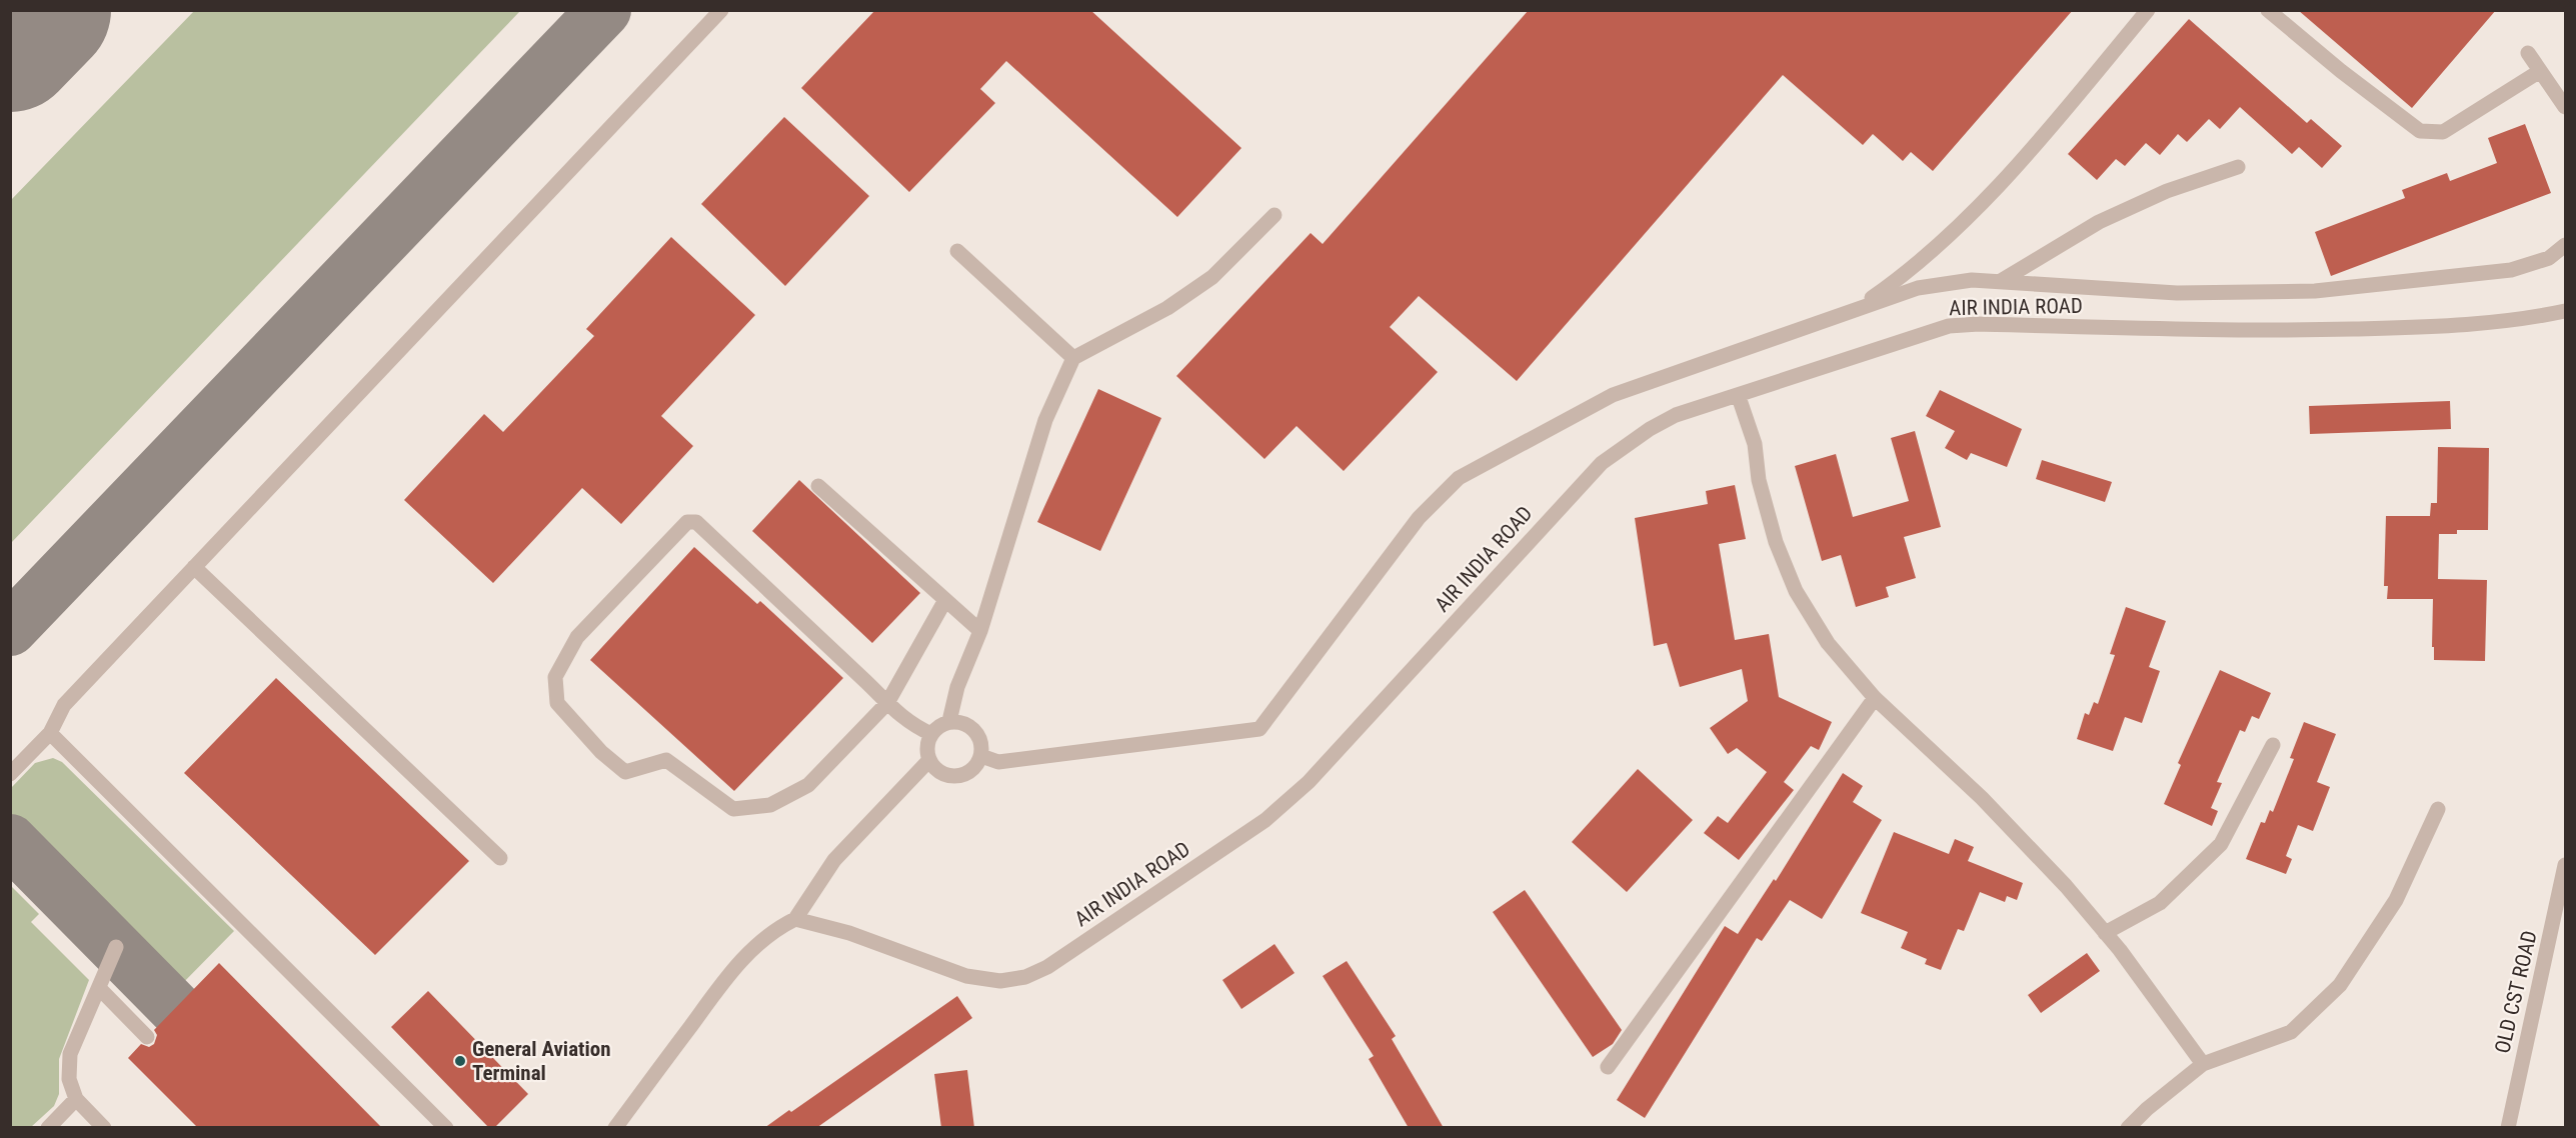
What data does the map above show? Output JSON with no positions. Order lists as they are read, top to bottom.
{
  "streets": {
    "street": ["AIR INDIA ROAD", "OLD CST ROAD"]
  },
  "places": ["General Aviation Terminal"]
}
